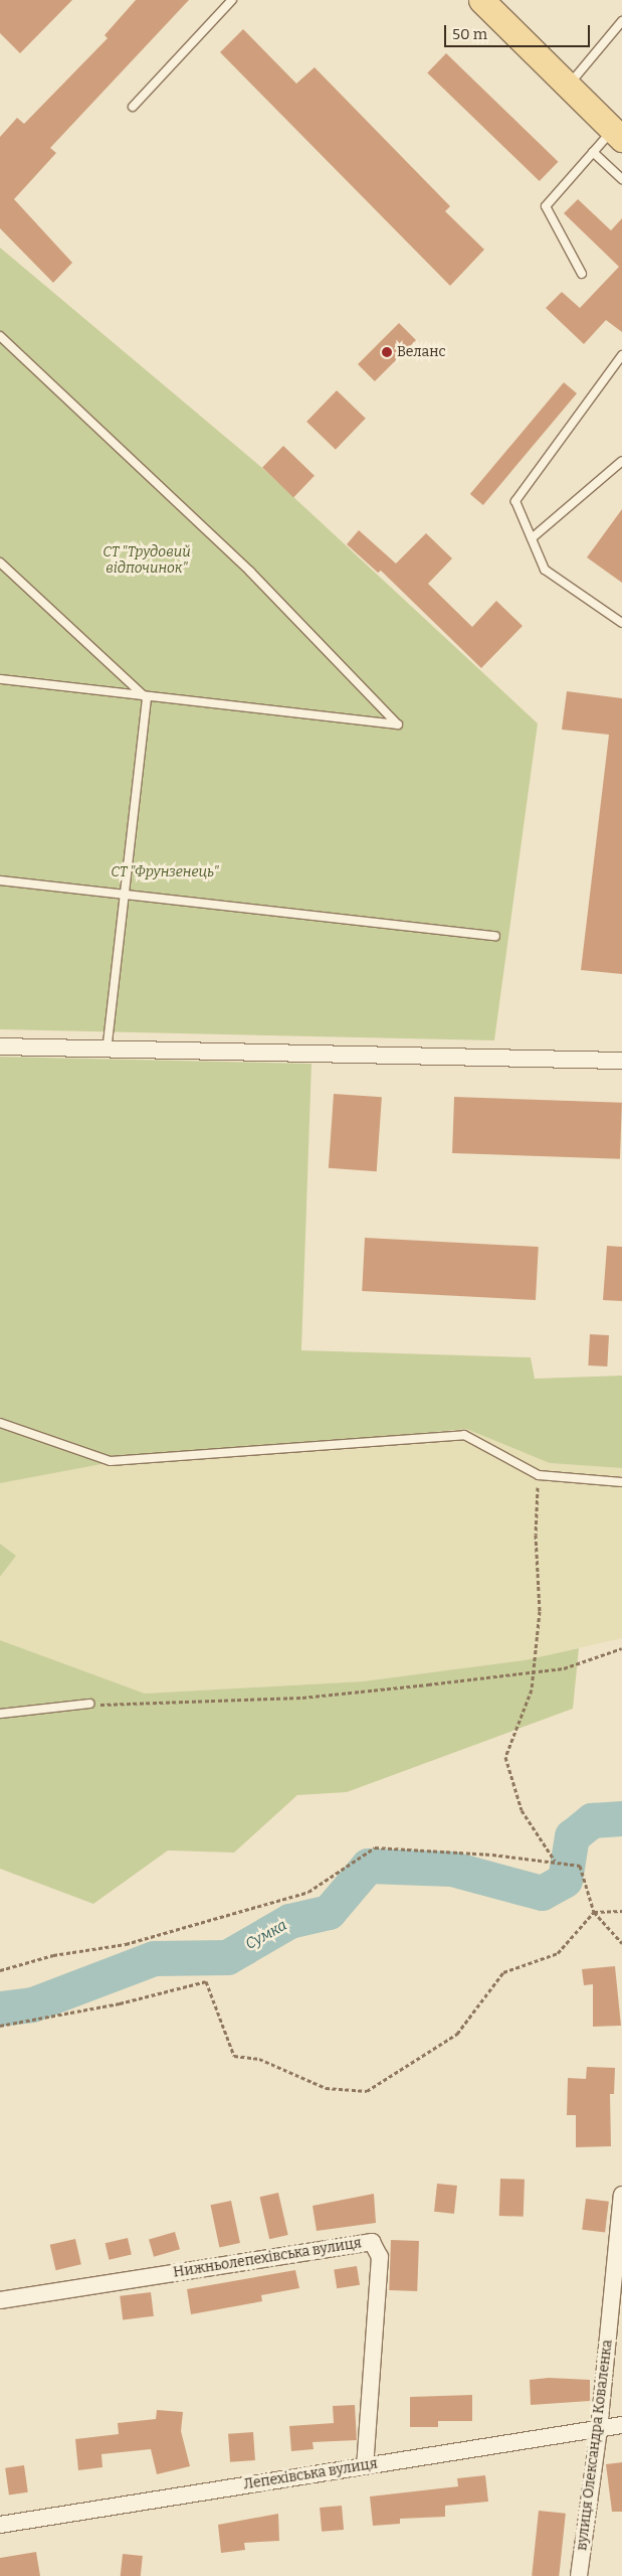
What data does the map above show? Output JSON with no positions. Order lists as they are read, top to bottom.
{
  "streets": {
    "street": ["Нижньолепехівська вулиця", "вулиця Олександра Коваленка", "Лепехівська вулиця"]
  },
  "crossings": [
    ["Нижньолепехівська вулиця", "Лепехівська вулиця"],
    ["вулиця Олександра Коваленка", "Лепехівська вулиця"]
  ],
  "water": ["Сумка"],
  "parks": ["СТ \"Трудовий відпочинок\"", "СТ \"Фрунзенець\""],
  "places": ["Веланс"],
  "scale_bar": "50 m"
}
